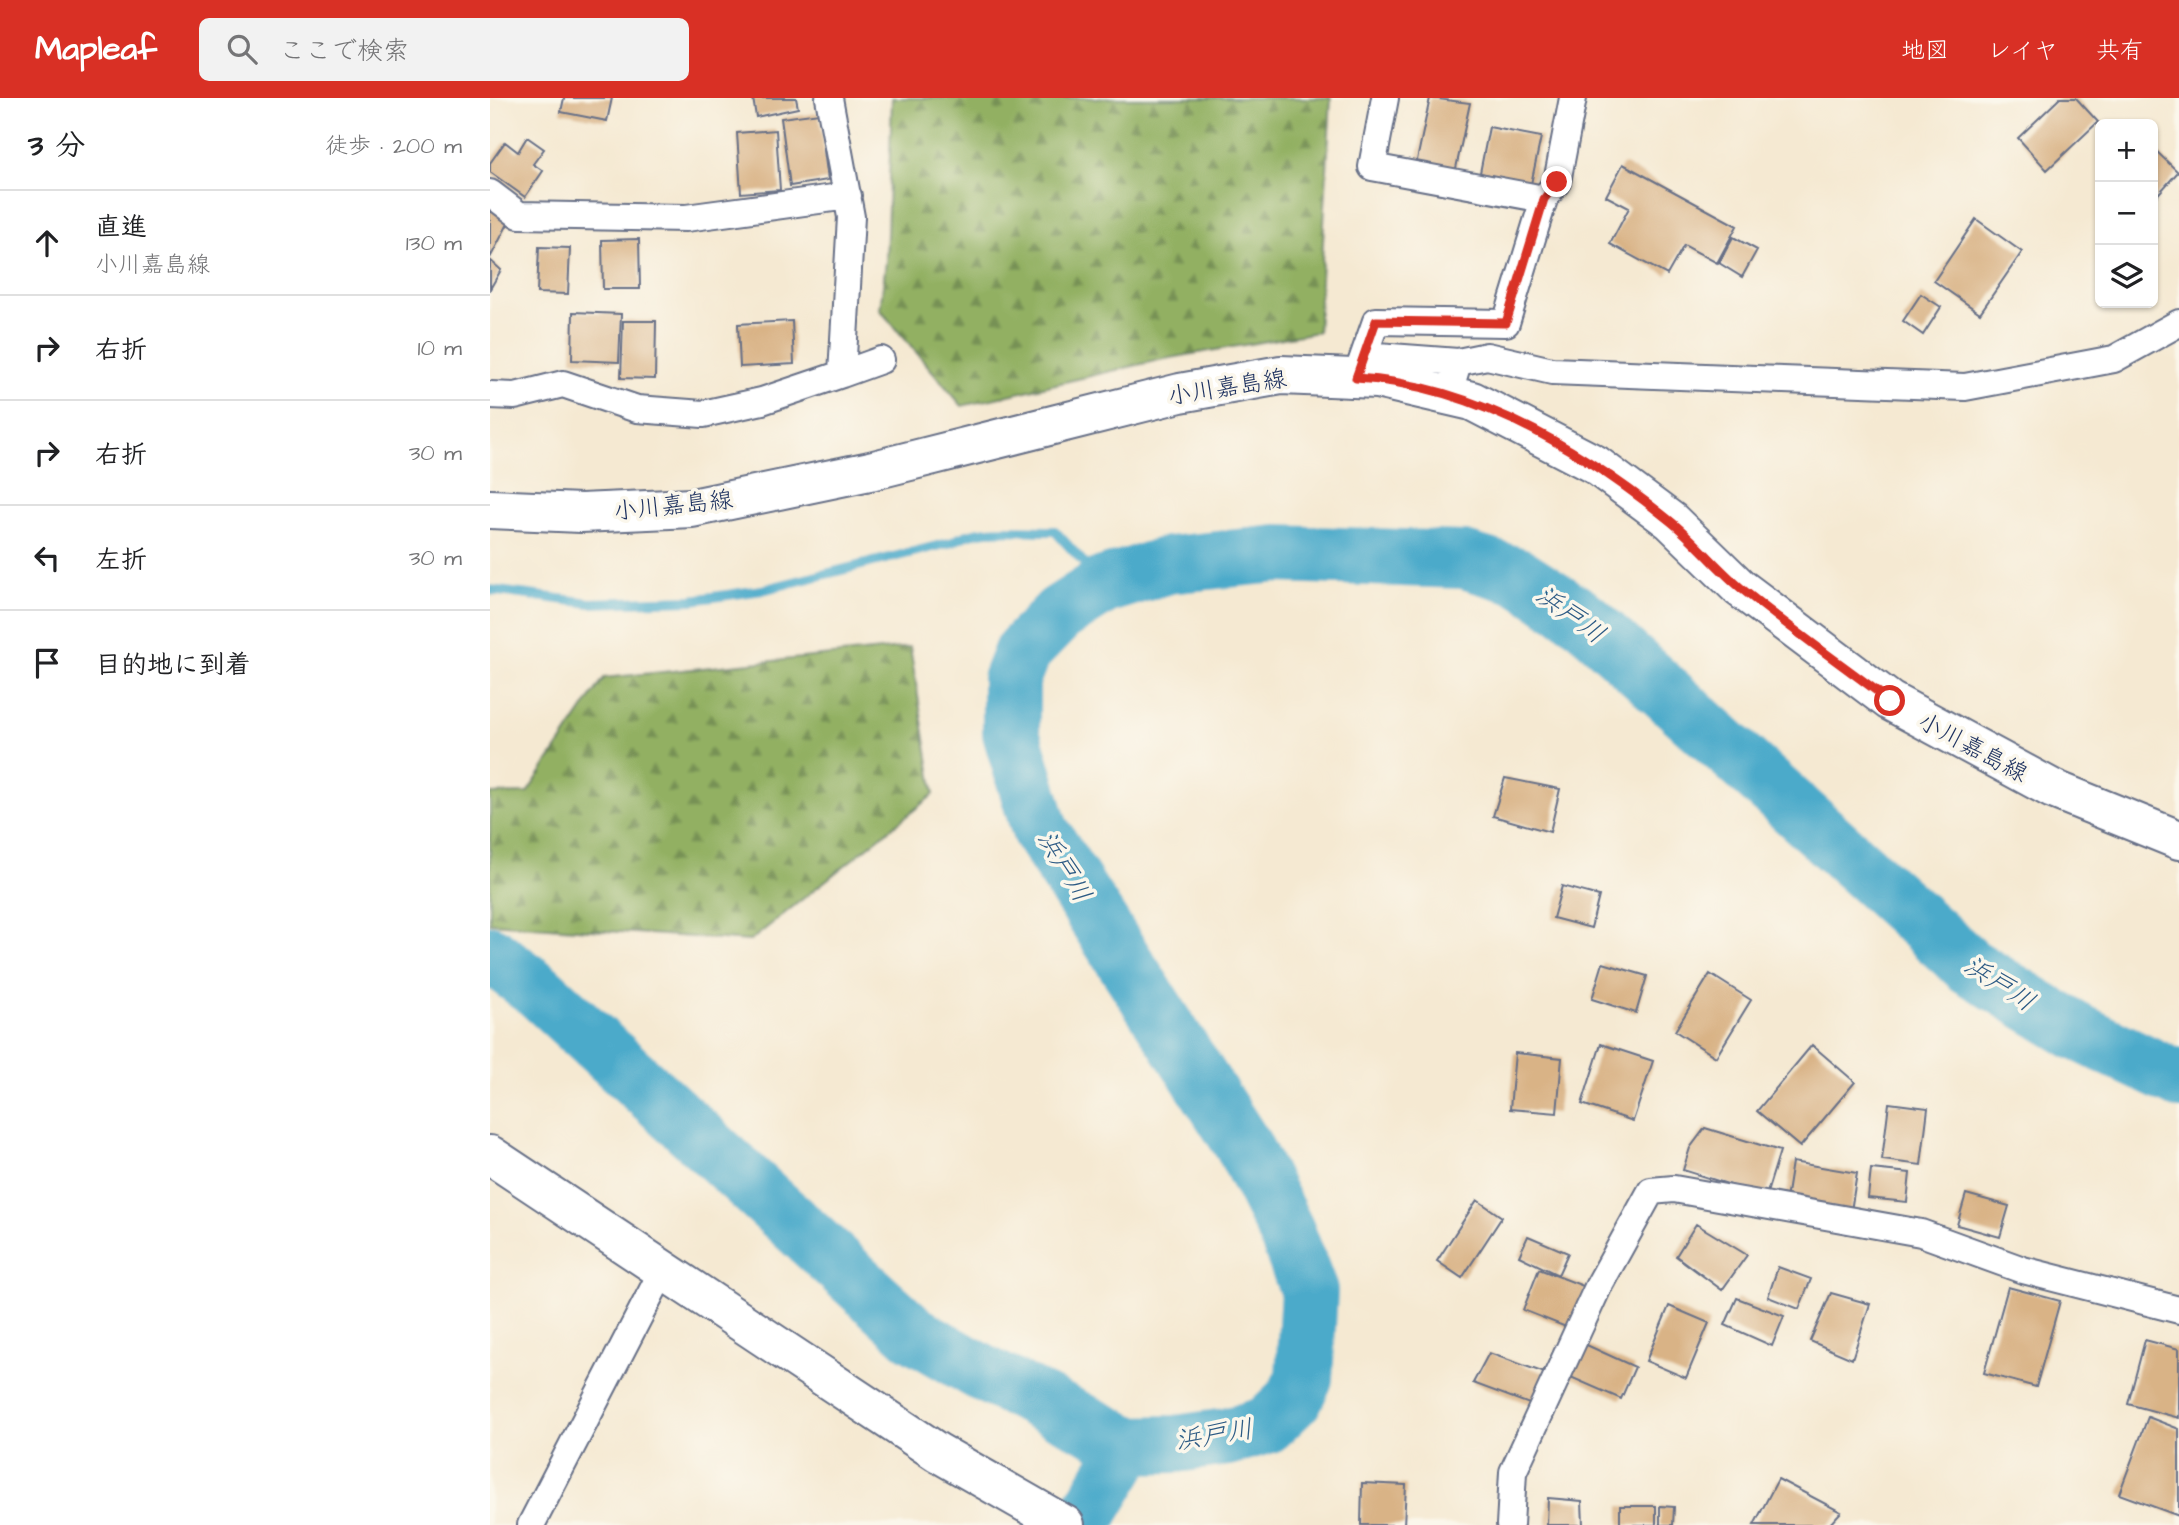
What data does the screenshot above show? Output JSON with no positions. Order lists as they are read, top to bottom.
{
  "streets": {
    "main road": ["小川嘉島線"]
  },
  "water": ["浜戸川"],
  "page": {
    "header": "Mapleaf",
    "search": "ここで検索",
    "nav": ["地図", "レイヤ", "共有"],
    "heading": ["3 分", "徒歩 · 200 m"],
    "map_buttons": ["+", "−"],
    "list": [
      ["直進", "小川嘉島線", "130 m"],
      ["右折", "10 m"],
      ["右折", "30 m"],
      ["左折", "30 m"],
      "目的地に到着"
    ]
  }
}
